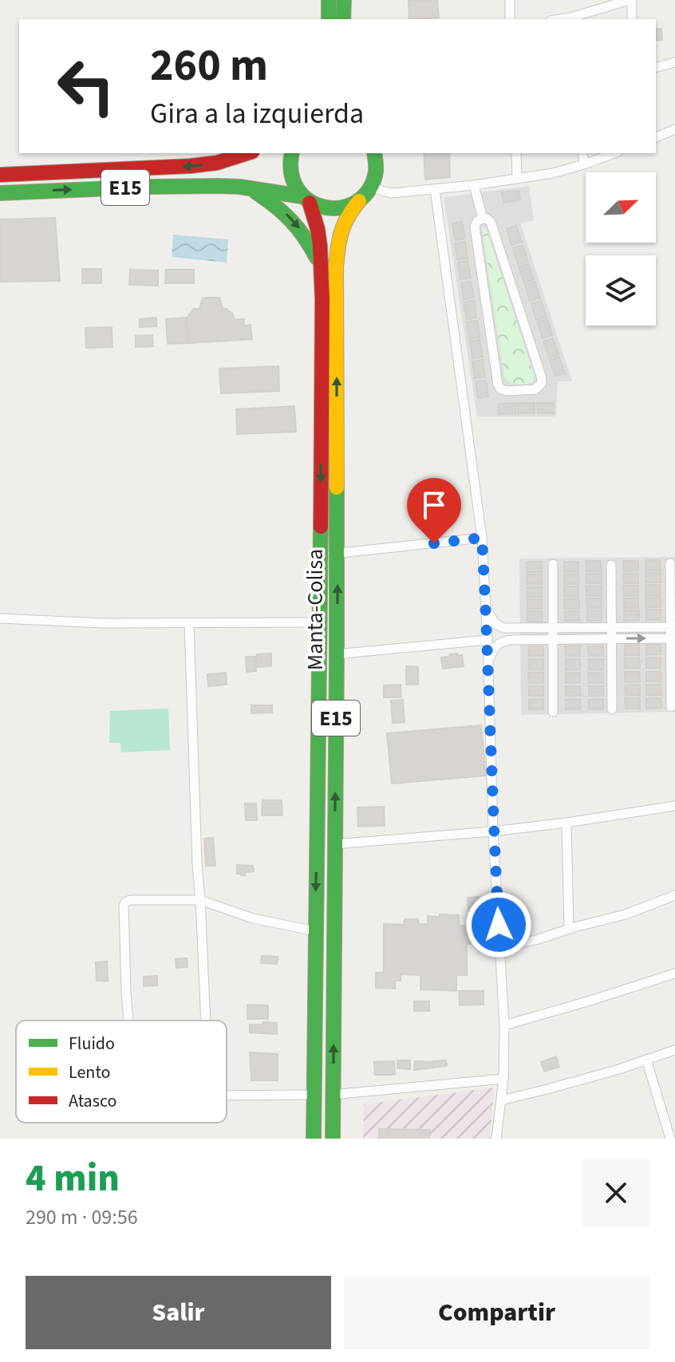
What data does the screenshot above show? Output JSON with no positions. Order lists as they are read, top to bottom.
{
  "streets": {
    "main road": ["E15", "Manta-Colisa"]
  },
  "crossings": [
    ["E15", "Manta-Colisa"]
  ],
  "legend": ["Fluido", "Lento", "Atasco"],
  "north": "top right",
  "page": {
    "turn": ["260 m", "Gira a la izquierda"],
    "heading": ["4 min", "290 m · 09:56"],
    "buttons": ["Salir", "Compartir"]
  }
}
